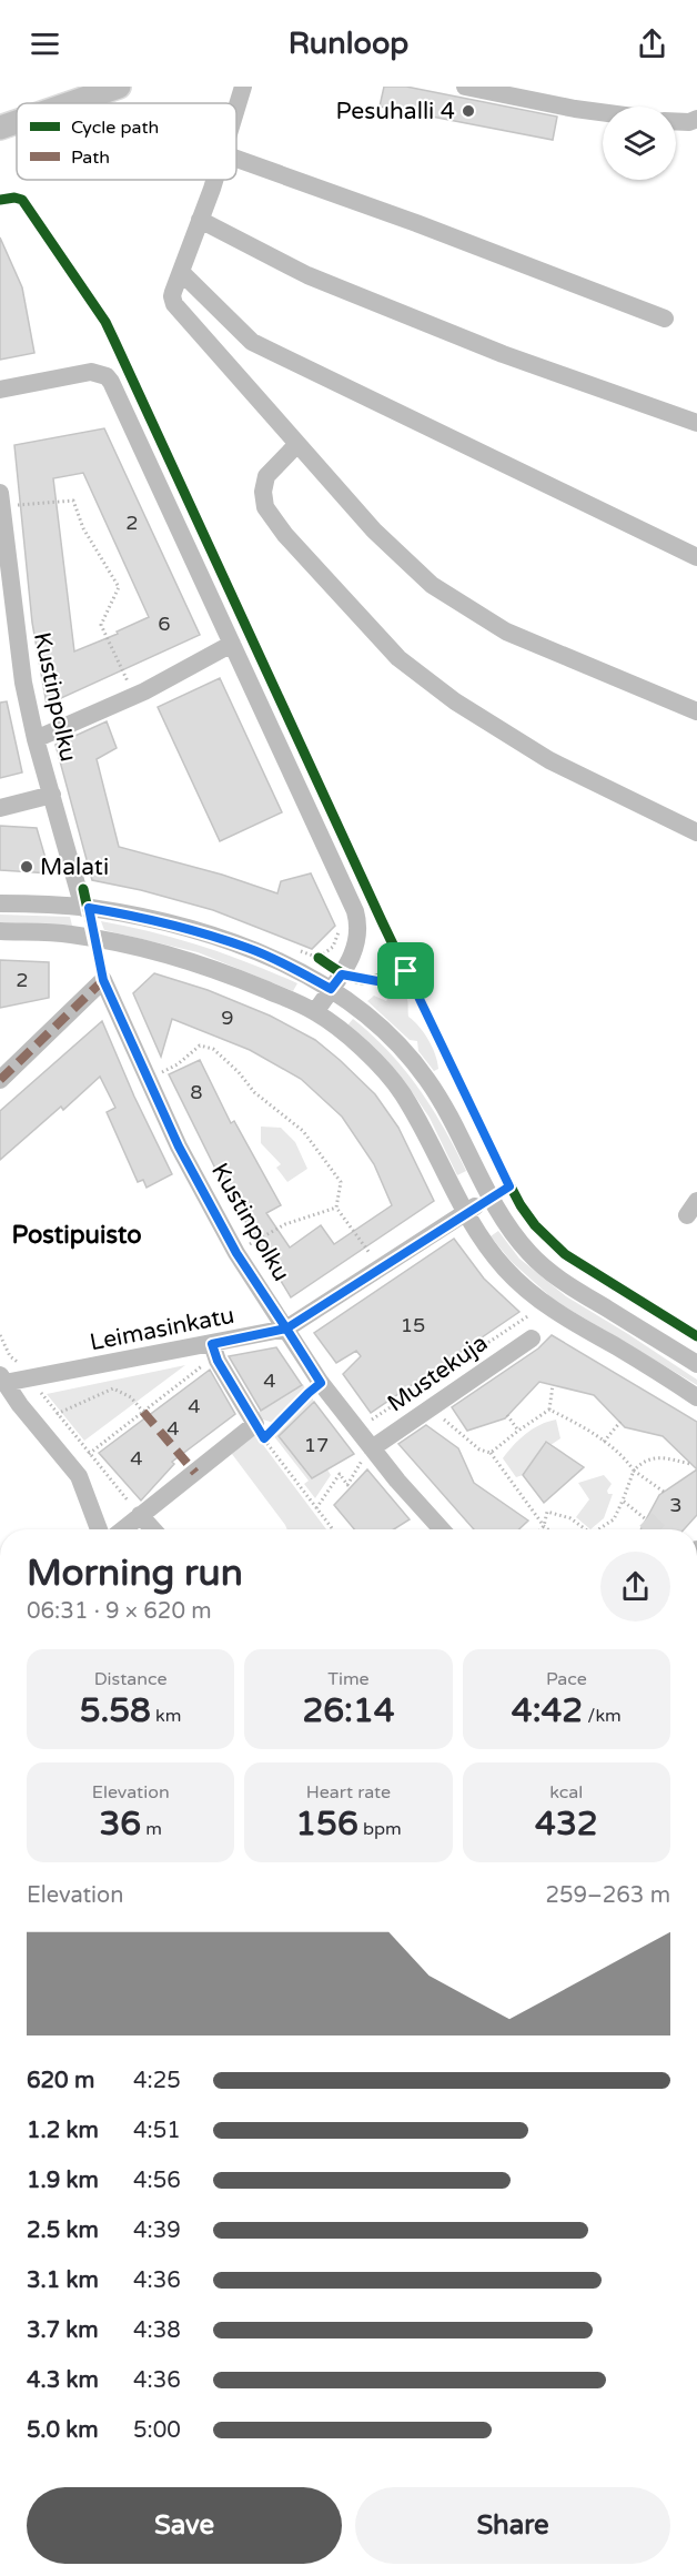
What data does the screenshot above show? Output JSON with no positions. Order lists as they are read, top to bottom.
{
  "streets": {
    "street": ["Kustinpolku", "Leimasinkatu", "Mustekuja"]
  },
  "crossings": [
    ["Kustinpolku", "Leimasinkatu"],
    ["Kustinpolku", "Mustekuja"]
  ],
  "districts": ["Postipuisto"],
  "places": ["Pesuhalli 4", "Malati"],
  "house_numbers": [
    "2",
    "6",
    "2",
    "9",
    "8",
    "15",
    "4",
    "4",
    "4",
    "17",
    "4",
    "3"
  ],
  "legend": ["Cycle path", "Path"],
  "page": {
    "header": "Runloop",
    "heading": ["Morning run", "06:31 · 9 × 620 m"],
    "stats": [
      ["Distance", "5.58 km"],
      ["Time", "26:14"],
      ["Pace", "4:42 /km"],
      ["Elevation", "36 m"],
      ["Heart rate", "156 bpm"],
      ["kcal", "432"]
    ],
    "chart": ["Elevation", "259–263 m"],
    "list": [
      {
        "name": "620 m",
        "note": "4:25"
      },
      {
        "name": "1.2 km",
        "note": "4:51"
      },
      {
        "name": "1.9 km",
        "note": "4:56"
      },
      {
        "name": "2.5 km",
        "note": "4:39"
      },
      {
        "name": "3.1 km",
        "note": "4:36"
      },
      {
        "name": "3.7 km",
        "note": "4:38"
      },
      {
        "name": "4.3 km",
        "note": "4:36"
      },
      {
        "name": "5.0 km",
        "note": "5:00"
      }
    ],
    "buttons": ["Save", "Share"]
  }
}
